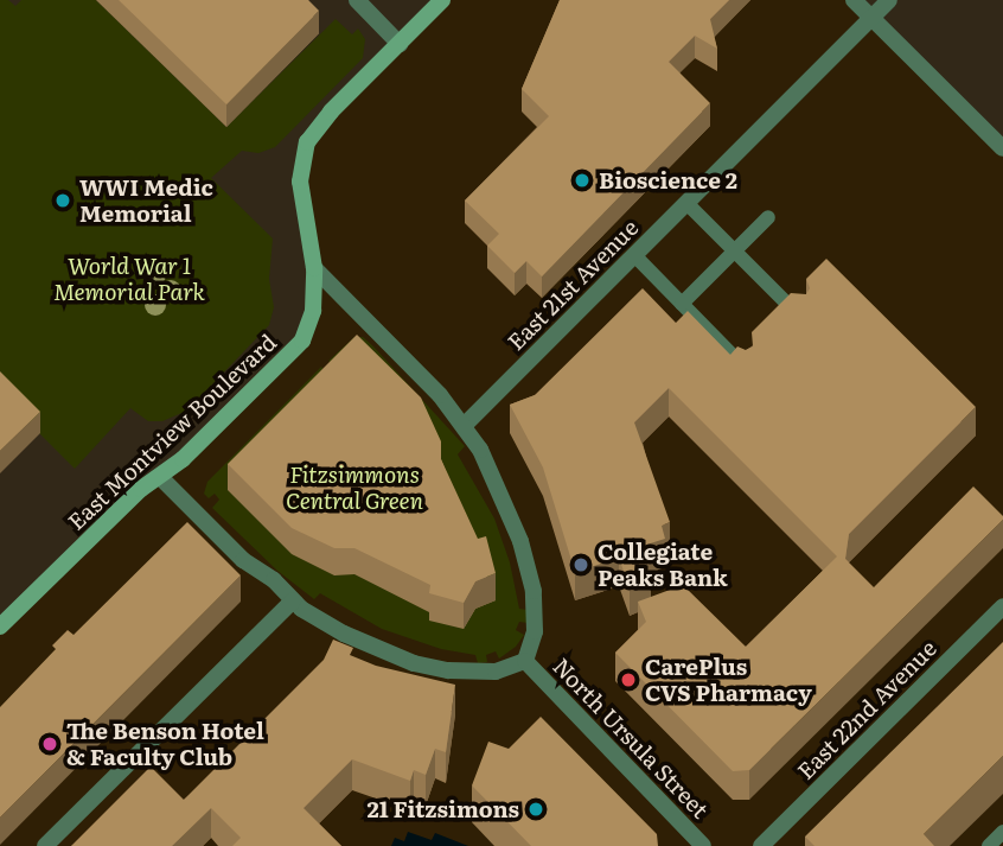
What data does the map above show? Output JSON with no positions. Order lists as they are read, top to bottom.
{
  "streets": {
    "street": [
      "East 21st Avenue",
      "East Montview Boulevard",
      "East 22nd Avenue",
      "North Ursula Street"
    ]
  },
  "crossings": [
    ["East 21st Avenue", "North Ursula Street"],
    ["East Montview Boulevard", "North Ursula Street"]
  ],
  "parks": ["World War 1 Memorial Park", "Fitzsimmons Central Green"],
  "places": [
    "Bioscience 2",
    "WWI Medic Memorial",
    "Collegiate Peaks Bank",
    "CarePlus CVS Pharmacy",
    "The Benson Hotel & Faculty Club",
    "21 Fitzsimons"
  ]
}
